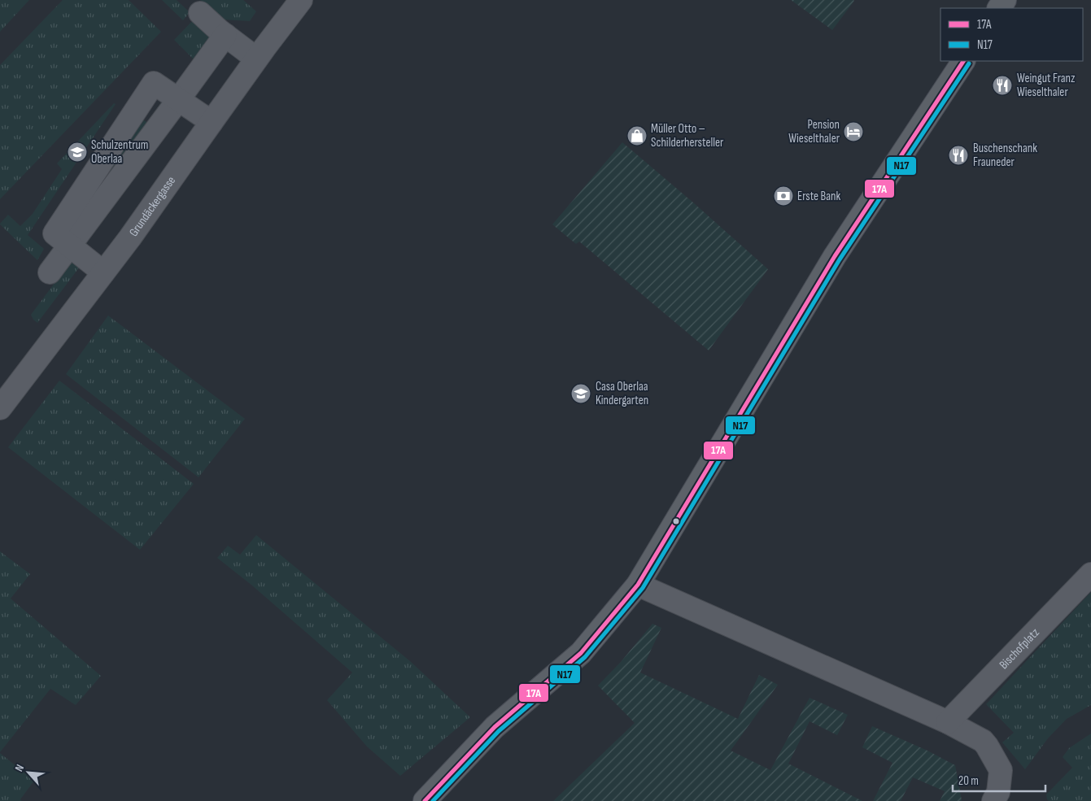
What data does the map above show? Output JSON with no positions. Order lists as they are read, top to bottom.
{
  "streets": {
    "street": ["Grundäckergasse", "Bischofplatz"]
  },
  "places": {
    "restaurant": ["Weingut Franz Wieselthaler", "Buschenschank Frauneder"],
    "hotel": ["Pension Wieselthaler"],
    "shop": ["Müller Otto – Schilderhersteller"],
    "school or university": ["Schulzentrum Oberlaa", "Casa Oberlaa Kindergarten"],
    "bank": ["Erste Bank"]
  },
  "lines": ["transit line 17A", "transit line N17"],
  "legend": ["17A", "N17"],
  "scale_bar": "20 m",
  "north": "top left"
}
